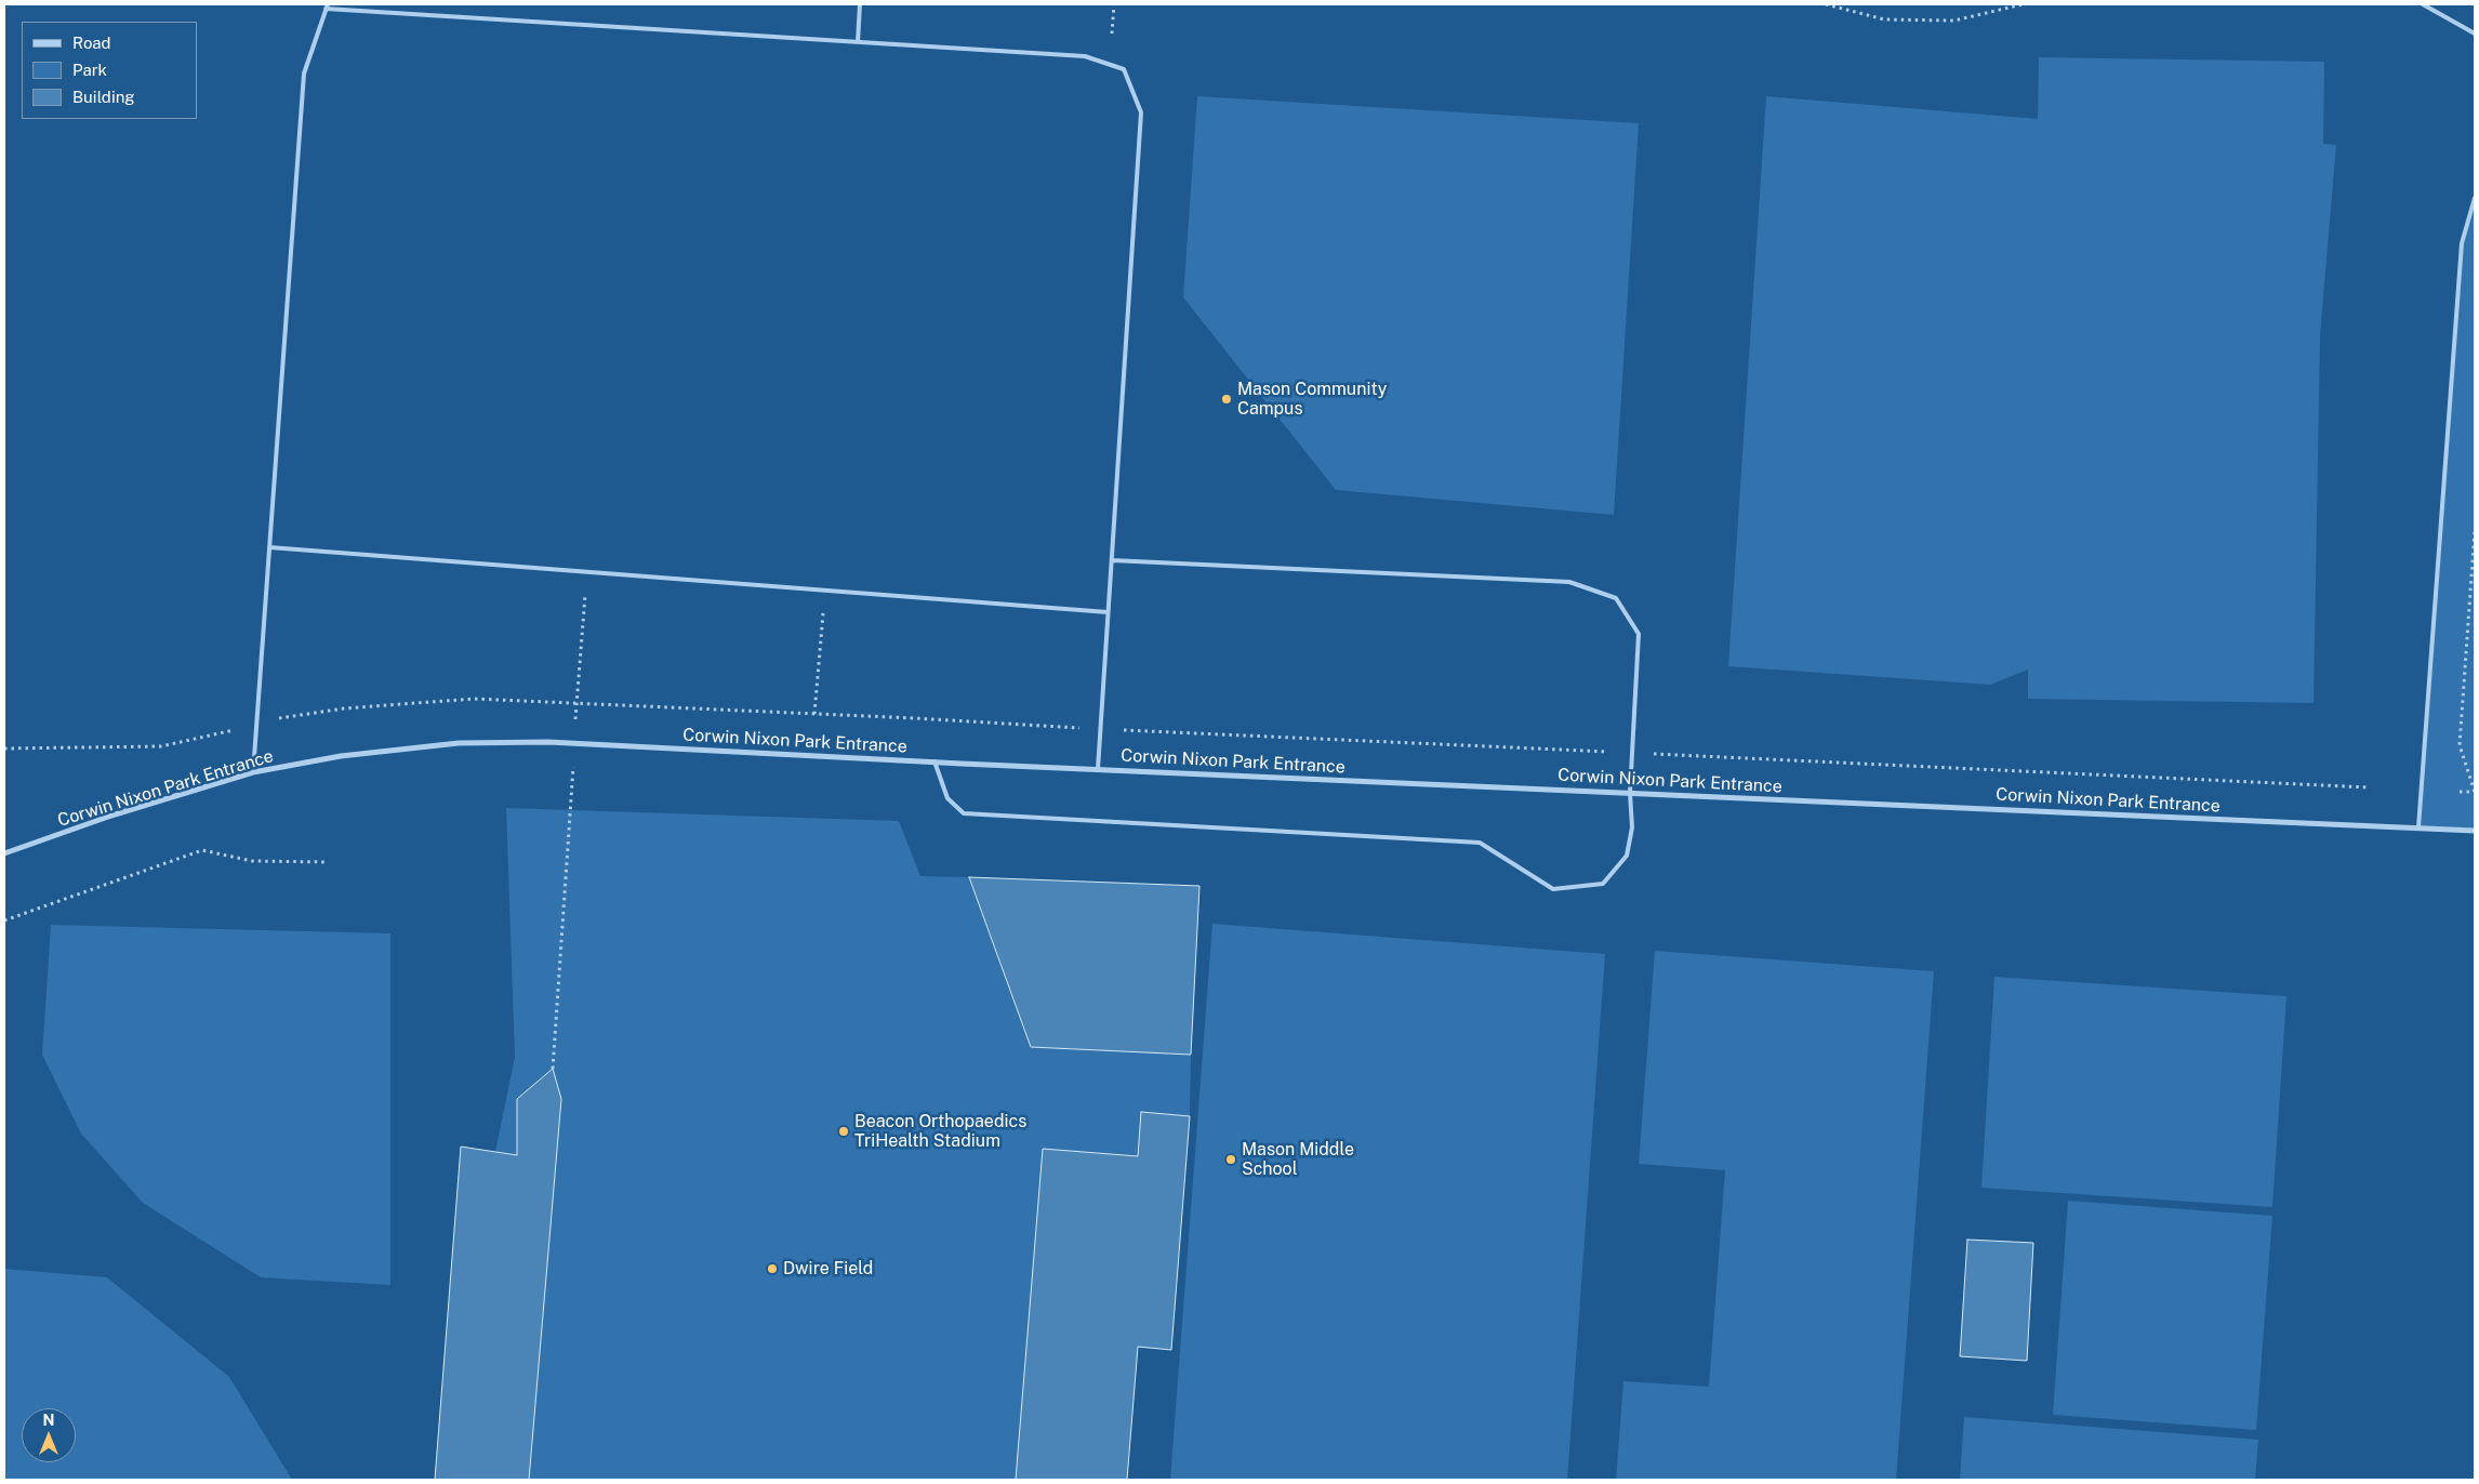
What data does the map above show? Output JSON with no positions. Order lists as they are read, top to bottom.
{
  "streets": {
    "street": ["Corwin Nixon Park Entrance"]
  },
  "places": [
    "Mason Community Campus",
    "Beacon Orthopaedics TriHealth Stadium",
    "Mason Middle School",
    "Dwire Field"
  ],
  "legend": ["Road", "Park", "Building"],
  "north": "top"
}
